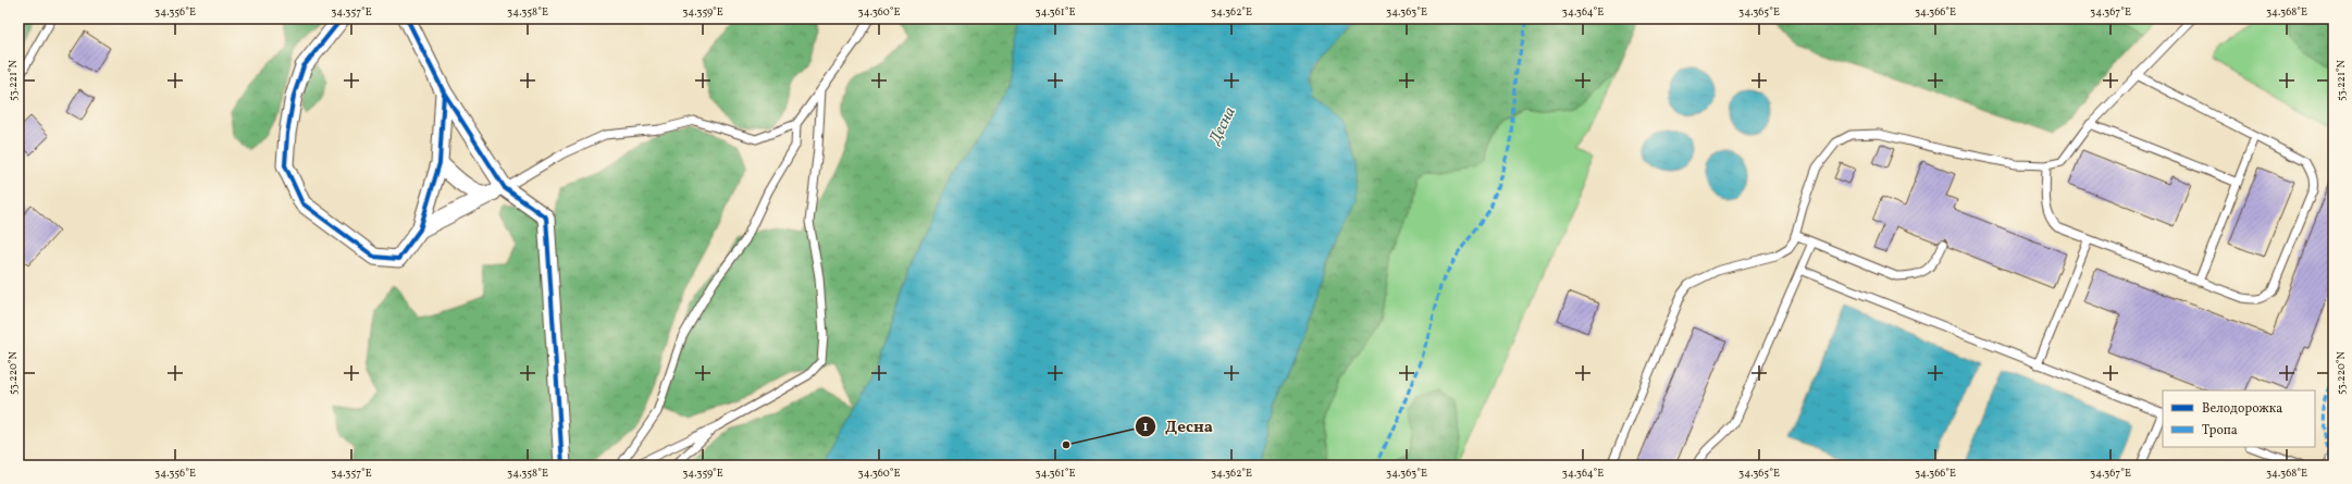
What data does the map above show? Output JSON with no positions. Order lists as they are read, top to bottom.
{
  "water": ["Десна"],
  "places": ["Десна"],
  "legend": ["Велодорожка", "Тропа"],
  "coordinates": [
    "34.356°E",
    "34.357°E",
    "34.358°E",
    "34.359°E",
    "34.360°E",
    "34.361°E",
    "34.362°E",
    "34.363°E",
    "34.364°E",
    "34.365°E",
    "34.366°E",
    "34.367°E",
    "34.368°E",
    "53.221°N",
    "53.220°N"
  ]
}
